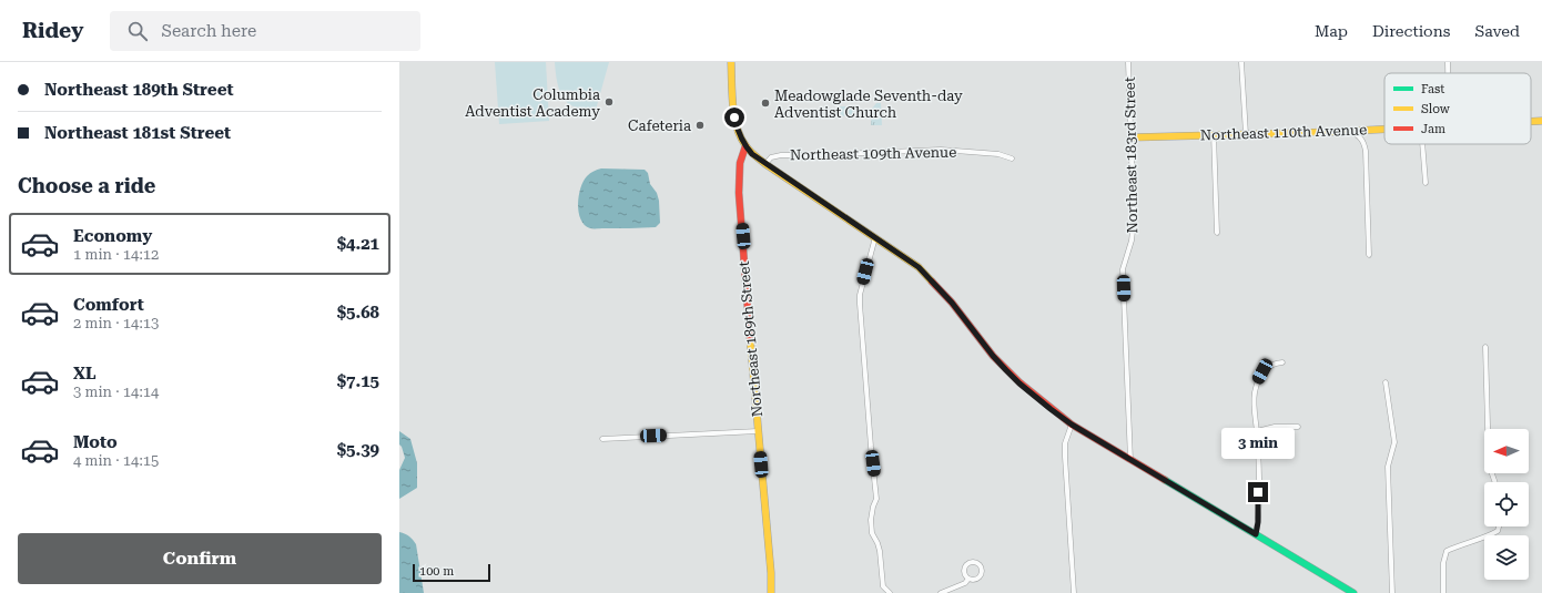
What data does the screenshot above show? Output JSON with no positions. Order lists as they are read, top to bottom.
{
  "streets": {
    "street": [
      "Northeast 110th Avenue",
      "Northeast 109th Avenue",
      "Northeast 183rd Street",
      "Northeast 189th Street"
    ]
  },
  "crossings": [
    ["Northeast 110th Avenue", "Northeast 183rd Street"]
  ],
  "places": ["Columbia Adventist Academy", "Meadowglade Seventh-day Adventist Church", "Cafeteria"],
  "legend": ["Fast", "Slow", "Jam"],
  "scale_bar": "100 m",
  "north": "left",
  "page": {
    "header": "Ridey",
    "search": "Search here",
    "nav": ["Map", "Directions", "Saved"],
    "banner": ["Northeast 189th Street", "Northeast 181st Street"],
    "heading": "Choose a ride",
    "list": [
      {
        "name": "Economy",
        "note": "1 min · 14:12",
        "value": "$4.21"
      },
      {
        "name": "Comfort",
        "note": "2 min · 14:13",
        "value": "$5.68"
      },
      {
        "name": "XL",
        "note": "3 min · 14:14",
        "value": "$7.15"
      },
      {
        "name": "Moto",
        "note": "4 min · 14:15",
        "value": "$5.39"
      }
    ],
    "bubble": "3 min",
    "buttons": "Confirm",
    "scale": "100 m"
  }
}
